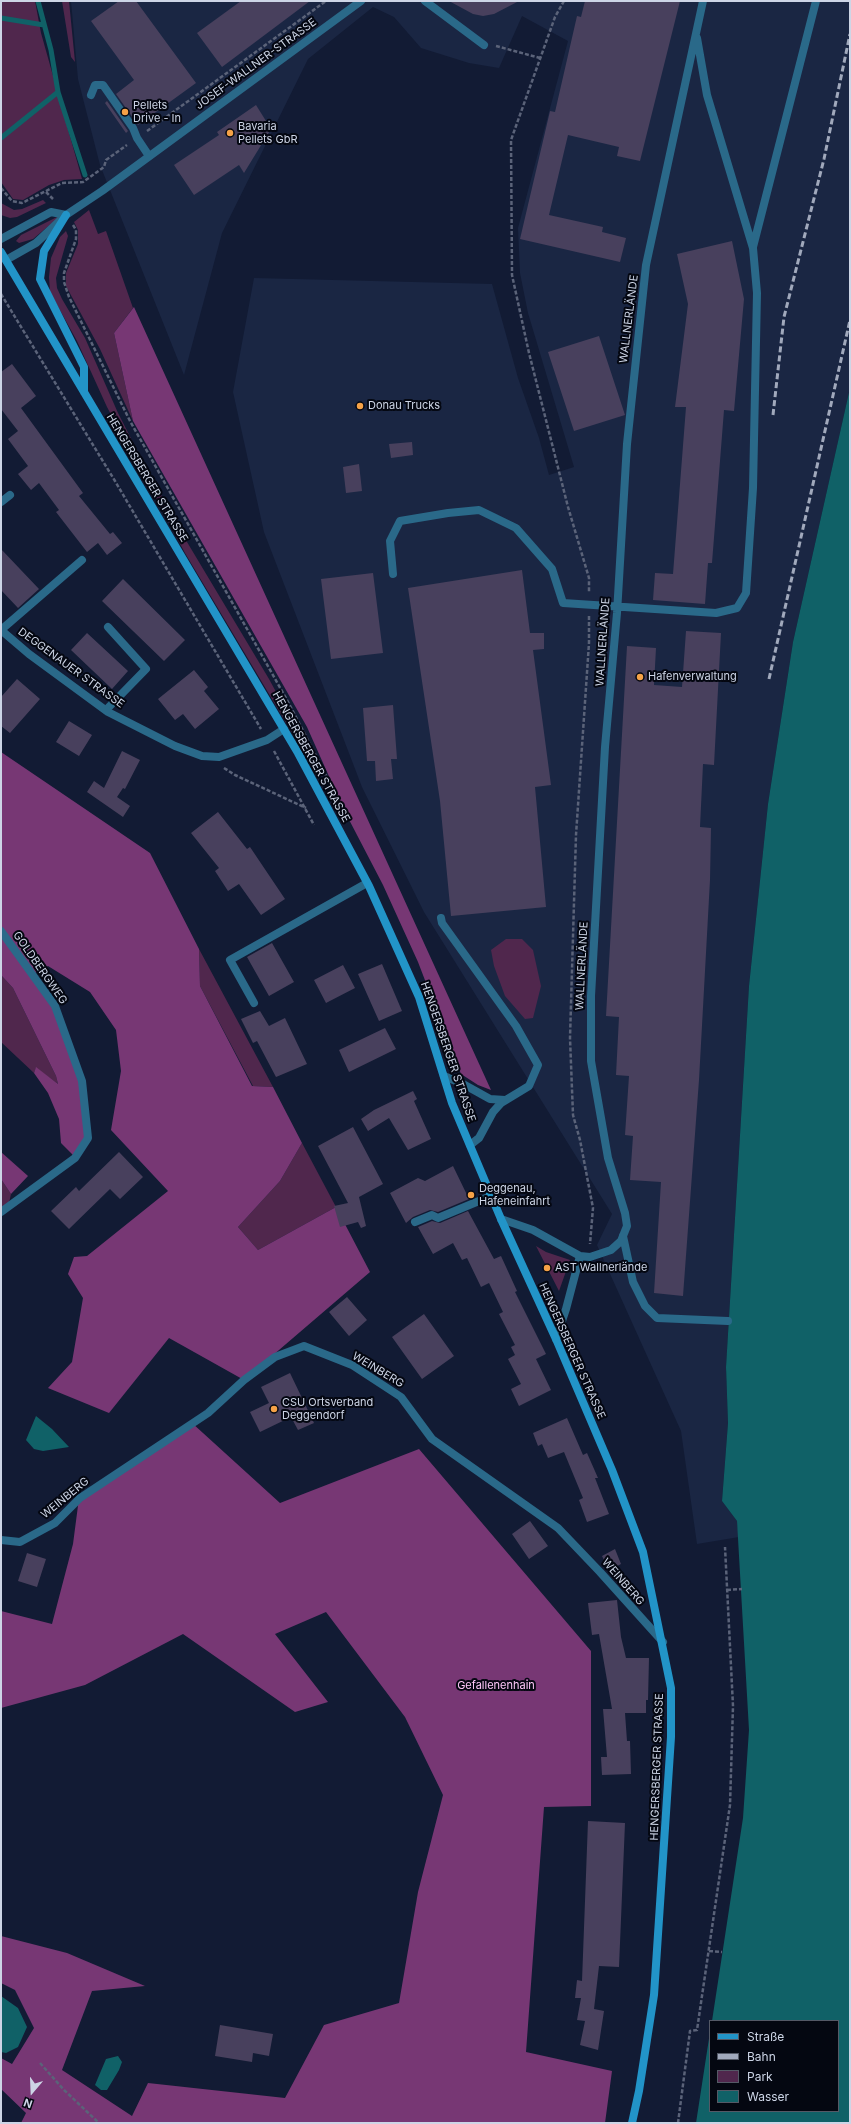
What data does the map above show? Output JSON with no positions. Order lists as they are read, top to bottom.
{
  "streets": {
    "main road": ["HENGERSBERGER STRASSE"],
    "street": [
      "JOSEF-WALLNER-STRASSE",
      "WALLNERLÄNDE",
      "DEGGENAUER STRASSE",
      "GOLDBERGWEG",
      "WEINBERG"
    ]
  },
  "crossings": [
    ["JOSEF-WALLNER-STRASSE", "HENGERSBERGER STRASSE"],
    ["HENGERSBERGER STRASSE", "DEGGENAUER STRASSE"],
    ["HENGERSBERGER STRASSE", "WEINBERG"]
  ],
  "parks": ["Gefallenenhain"],
  "places": [
    "Pellets Drive - In",
    "Bavaria Pellets GbR",
    "Donau Trucks",
    "Hafenverwaltung",
    "Deggenau, Hafeneinfahrt",
    "AST Wallnerlände",
    "CSU Ortsverband Deggendorf"
  ],
  "legend": [
    "Straße",
    "Bahn",
    "Park",
    "Wasser"
  ],
  "north": "bottom"
}
